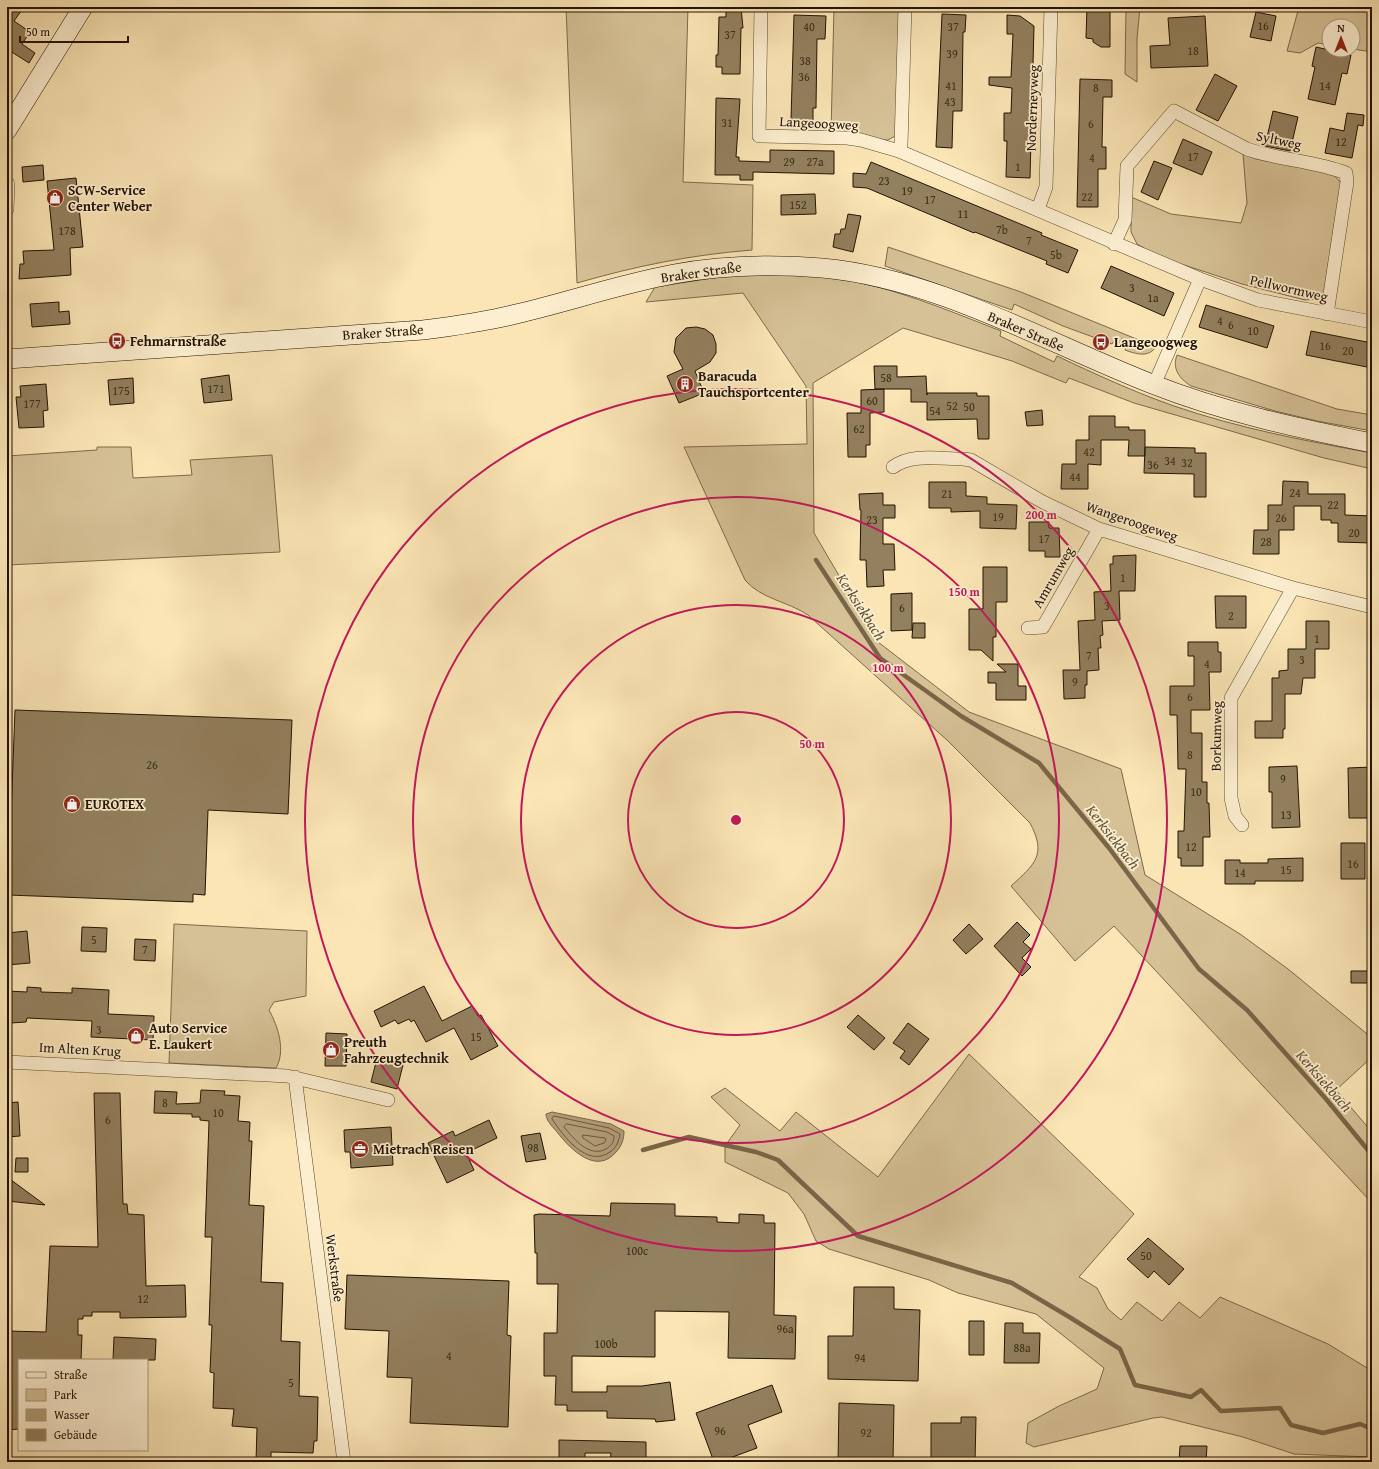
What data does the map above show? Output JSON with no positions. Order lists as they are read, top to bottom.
{
  "streets": {
    "main road": ["Braker Straße"],
    "street": [
      "Norderneyweg",
      "Langeoogweg",
      "Syltweg",
      "Pellwormweg",
      "Wangeroogeweg",
      "Amrumweg",
      "Borkumweg",
      "Im Alten Krug",
      "Werkstraße"
    ]
  },
  "crossings": [
    ["Norderneyweg", "Langeoogweg"],
    ["Langeoogweg", "Syltweg"],
    ["Langeoogweg", "Pellwormweg"],
    ["Syltweg", "Pellwormweg"],
    ["Wangeroogeweg", "Amrumweg"],
    ["Wangeroogeweg", "Borkumweg"],
    ["Im Alten Krug", "Werkstraße"]
  ],
  "water": ["Kerksiekbach"],
  "places": {
    "shop": [
      "SCW-Service Center Weber",
      "EUROTEX",
      "Auto Service E. Laukert",
      "Preuth Fahrzeugtechnik"
    ],
    "bus stop": ["Fehmarnstraße", "Langeoogweg"],
    "building": ["Baracuda Tauchsportcenter"],
    "office": ["Mietrach Reisen"]
  },
  "house_numbers": [
    "16",
    "40",
    "37",
    "37",
    "18",
    "39",
    "38",
    "36",
    "41",
    "14",
    "8",
    "43",
    "31",
    "6",
    "12",
    "17",
    "4",
    "29",
    "27a",
    "1",
    "23",
    "19",
    "22",
    "17",
    "152",
    "11",
    "7b",
    "178",
    "7",
    "5b",
    "3",
    "1a",
    "4",
    "6",
    "10",
    "16",
    "20",
    "58",
    "171",
    "175",
    "60",
    "177",
    "52",
    "50",
    "54",
    "62",
    "42",
    "34",
    "32",
    "36",
    "44",
    "24",
    "21",
    "22",
    "19",
    "26",
    "23",
    "20",
    "17",
    "28",
    "1",
    "3",
    "6",
    "2",
    "1",
    "7",
    "3",
    "4",
    "9",
    "6",
    "8",
    "26",
    "9",
    "10",
    "13",
    "12",
    "16",
    "15",
    "14",
    "5",
    "7",
    "3",
    "15",
    "8",
    "10",
    "6",
    "98",
    "100c",
    "50",
    "12",
    "96a",
    "100b",
    "88a",
    "4",
    "94",
    "5",
    "96",
    "92"
  ],
  "legend": [
    "Straße",
    "Park",
    "Wasser",
    "Gebäude"
  ],
  "scale_bar": "50 m",
  "north": "top",
  "rings": [
    "200 m",
    "150 m",
    "100 m",
    "50 m"
  ]
}
